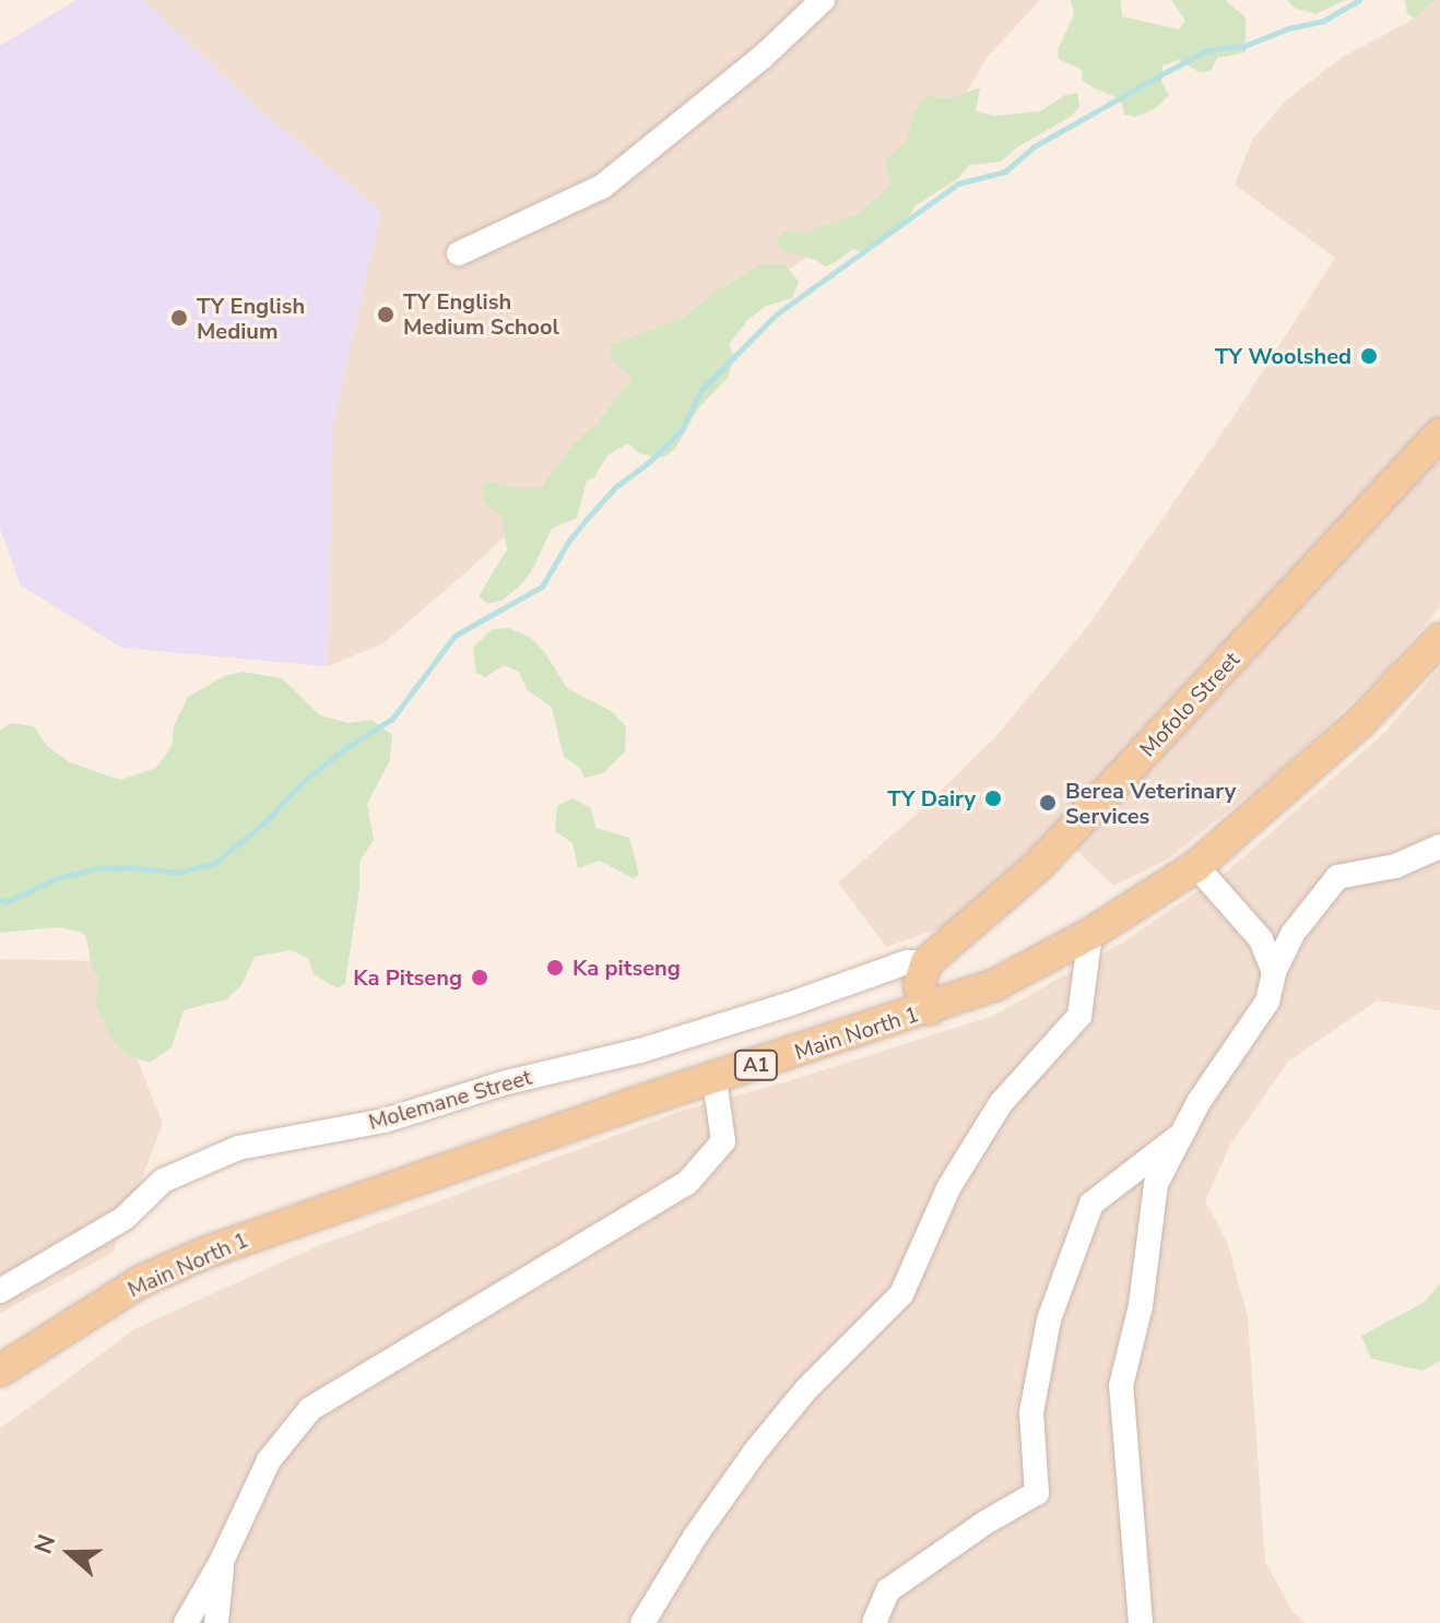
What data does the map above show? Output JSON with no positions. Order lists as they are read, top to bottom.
{
  "streets": {
    "main road": ["Mofolo Street", "Main North 1", "A1"],
    "street": ["Molemane Street"]
  },
  "crossings": [
    ["Mofolo Street", "Molemane Street"]
  ],
  "places": [
    "TY English Medium School",
    "TY English Medium",
    "TY Woolshed",
    "TY Dairy",
    "Berea Veterinary Services",
    "Ka pitseng",
    "Ka Pitseng"
  ],
  "north": "left"
}
